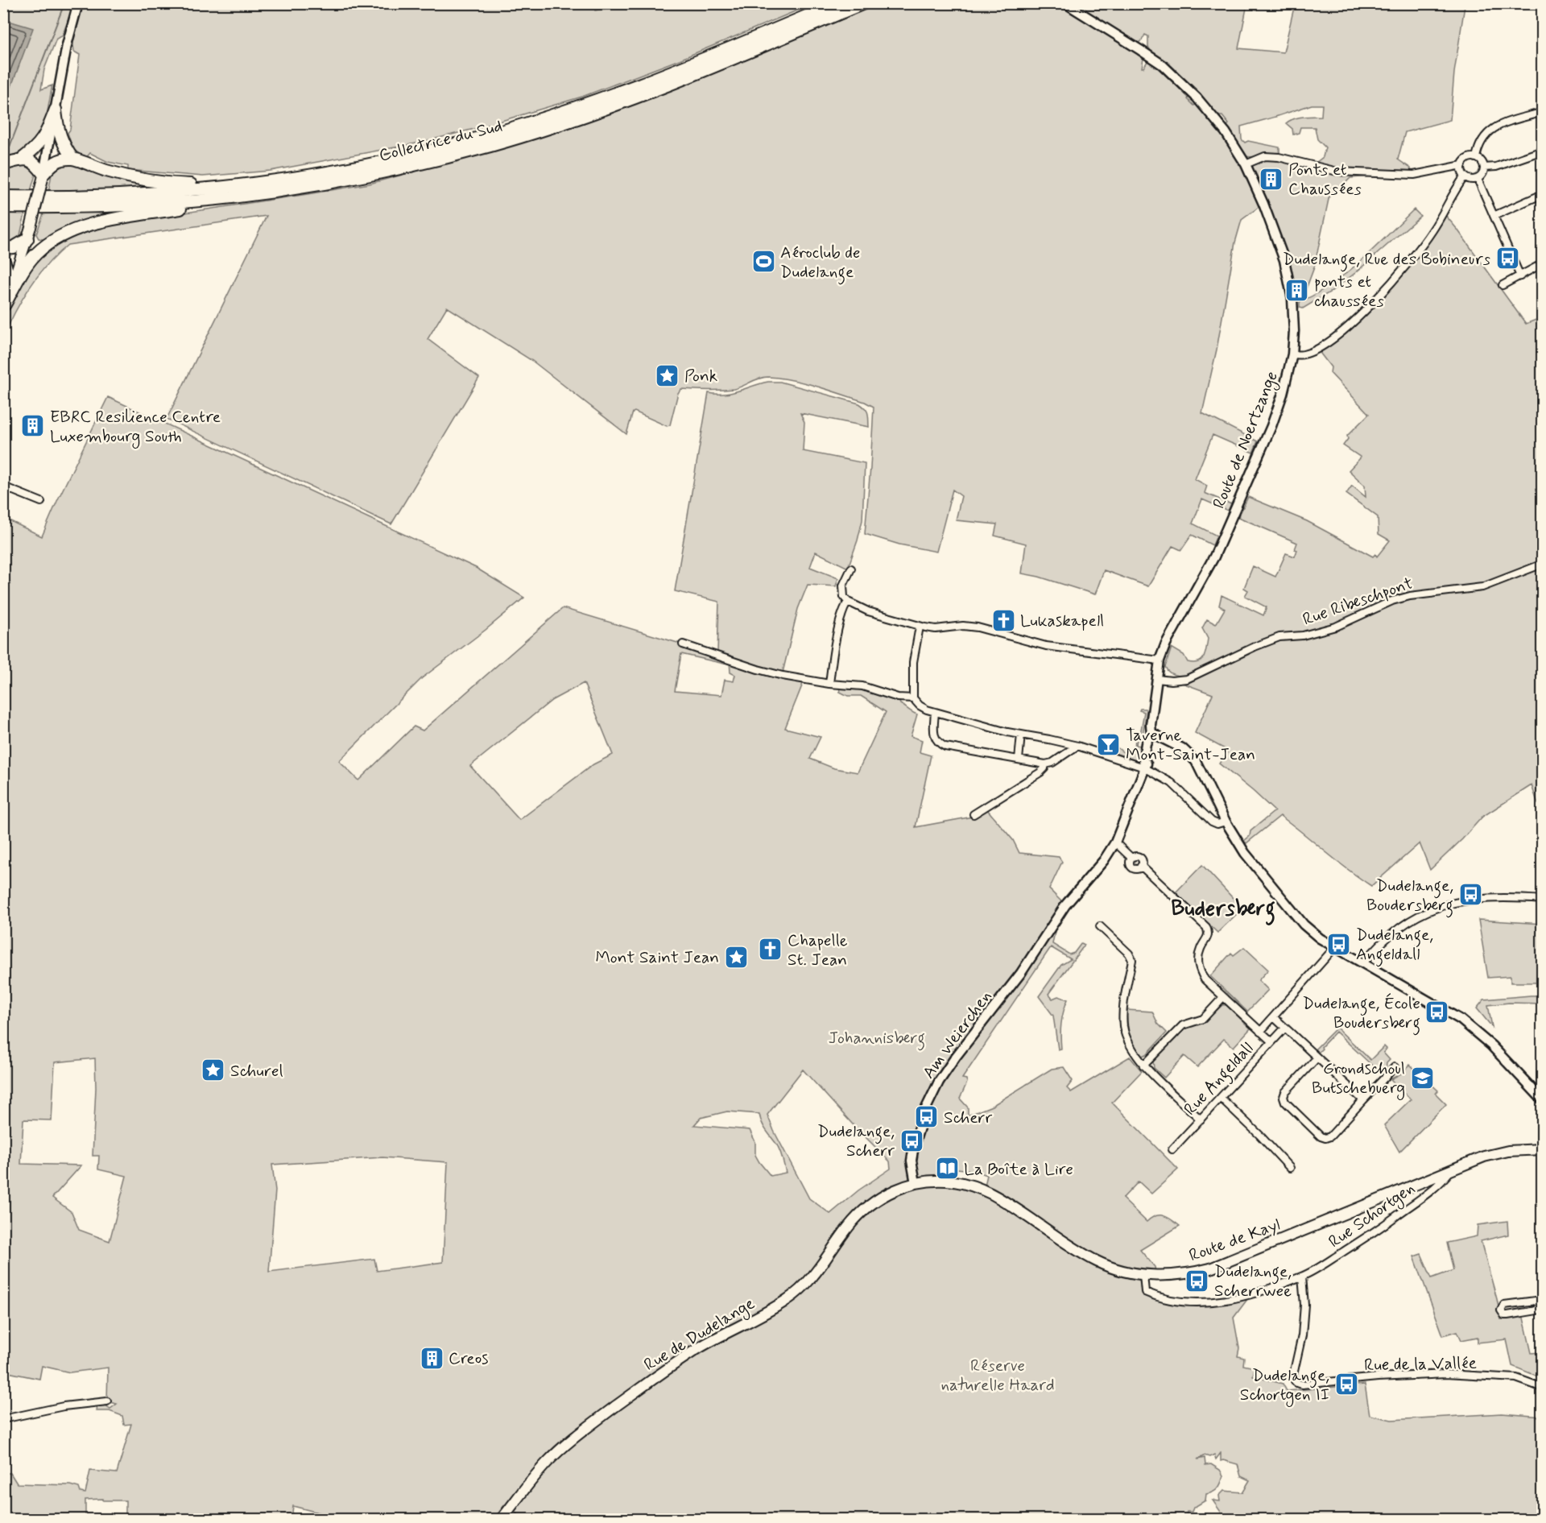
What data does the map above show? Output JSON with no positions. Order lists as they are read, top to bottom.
{
  "streets": {
    "highway": ["Collectrice du Sud"],
    "main road": [
      "Route de Noertzange",
      "Am Weierchen",
      "Route de Kayl",
      "Rue de Dudelange"
    ],
    "street": [
      "Rue Ribeschpont",
      "Rue Angeldall",
      "Rue Schortgen",
      "Rue de la Vallée"
    ]
  },
  "crossings": [
    ["Route de Noertzange", "Rue Ribeschpont"],
    ["Am Weierchen", "Route de Kayl"],
    ["Am Weierchen", "Rue de Dudelange"],
    ["Rue Schortgen", "Route de Kayl"],
    ["Rue Schortgen", "Rue de la Vallée"],
    ["Route de Kayl", "Rue de Dudelange"]
  ],
  "districts": ["Budersberg"],
  "parks": ["Johannisberg", "Réserve naturelle Haard"],
  "places": {
    "building": [
      "Ponts et Chaussées",
      "ponts et chaussées",
      "EBRC Resilience Centre Luxembourg South",
      "Creos"
    ],
    "bus stop": [
      "Dudelange, Rue des Bobineurs",
      "Dudelange, Boudersberg",
      "Dudelange, Angeldall",
      "Dudelange, École Boudersberg",
      "Scherr",
      "Dudelange, Scherr",
      "Dudelange, Scherrwee",
      "Dudelange, Schortgen II"
    ],
    "sports": ["Aéroclub de Dudelange"],
    "place": ["Ponk", "Mont Saint Jean", "Schurel"],
    "church": ["Lukaskapell", "Chapelle St. Jean"],
    "bar": ["Taverne Mont-Saint-Jean"],
    "school or university": ["Grondschoul Butschebuerg"],
    "library": ["La Boîte à Lire"]
  }
}
